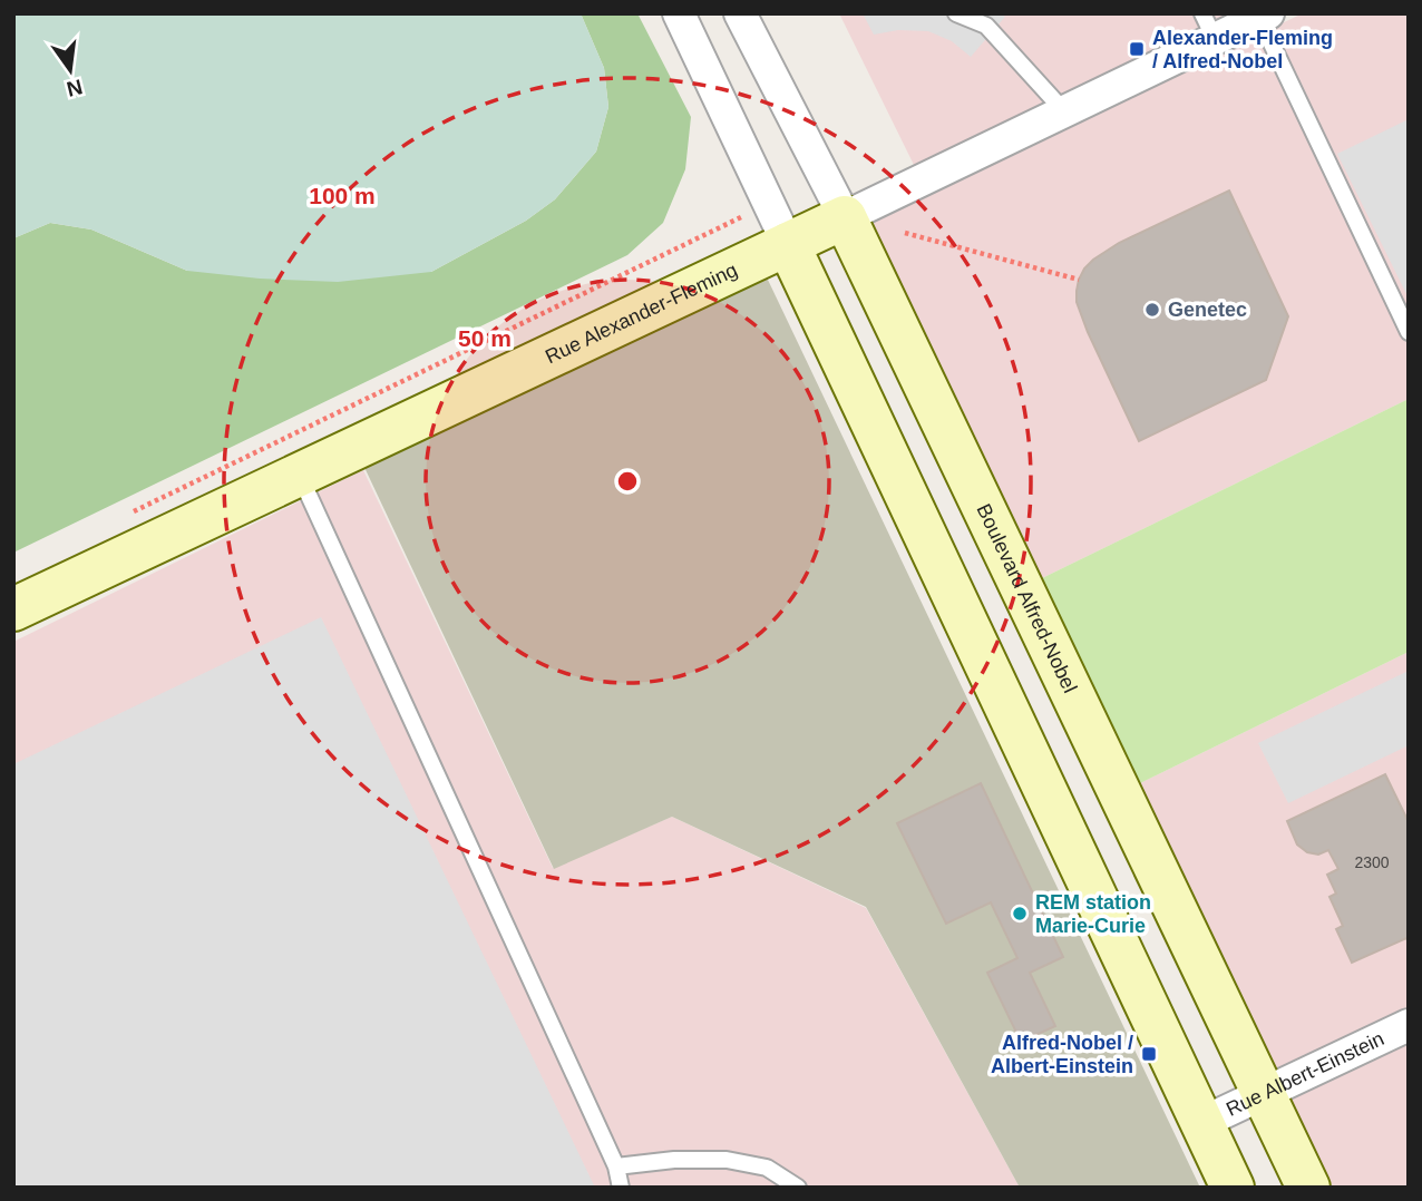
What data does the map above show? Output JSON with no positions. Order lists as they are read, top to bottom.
{
  "streets": {
    "street": ["Rue Alexander-Fleming", "Boulevard Alfred-Nobel", "Rue Albert-Einstein"]
  },
  "crossings": [
    ["Rue Alexander-Fleming", "Boulevard Alfred-Nobel"],
    ["Boulevard Alfred-Nobel", "Rue Albert-Einstein"]
  ],
  "places": {
    "transit": ["Alexander-Fleming / Alfred-Nobel", "Alfred-Nobel / Albert-Einstein"],
    "other": ["Genetec", "REM station Marie-Curie"]
  },
  "house_numbers": ["2300"],
  "north": "bottom",
  "rings": ["100 m", "50 m"]
}
